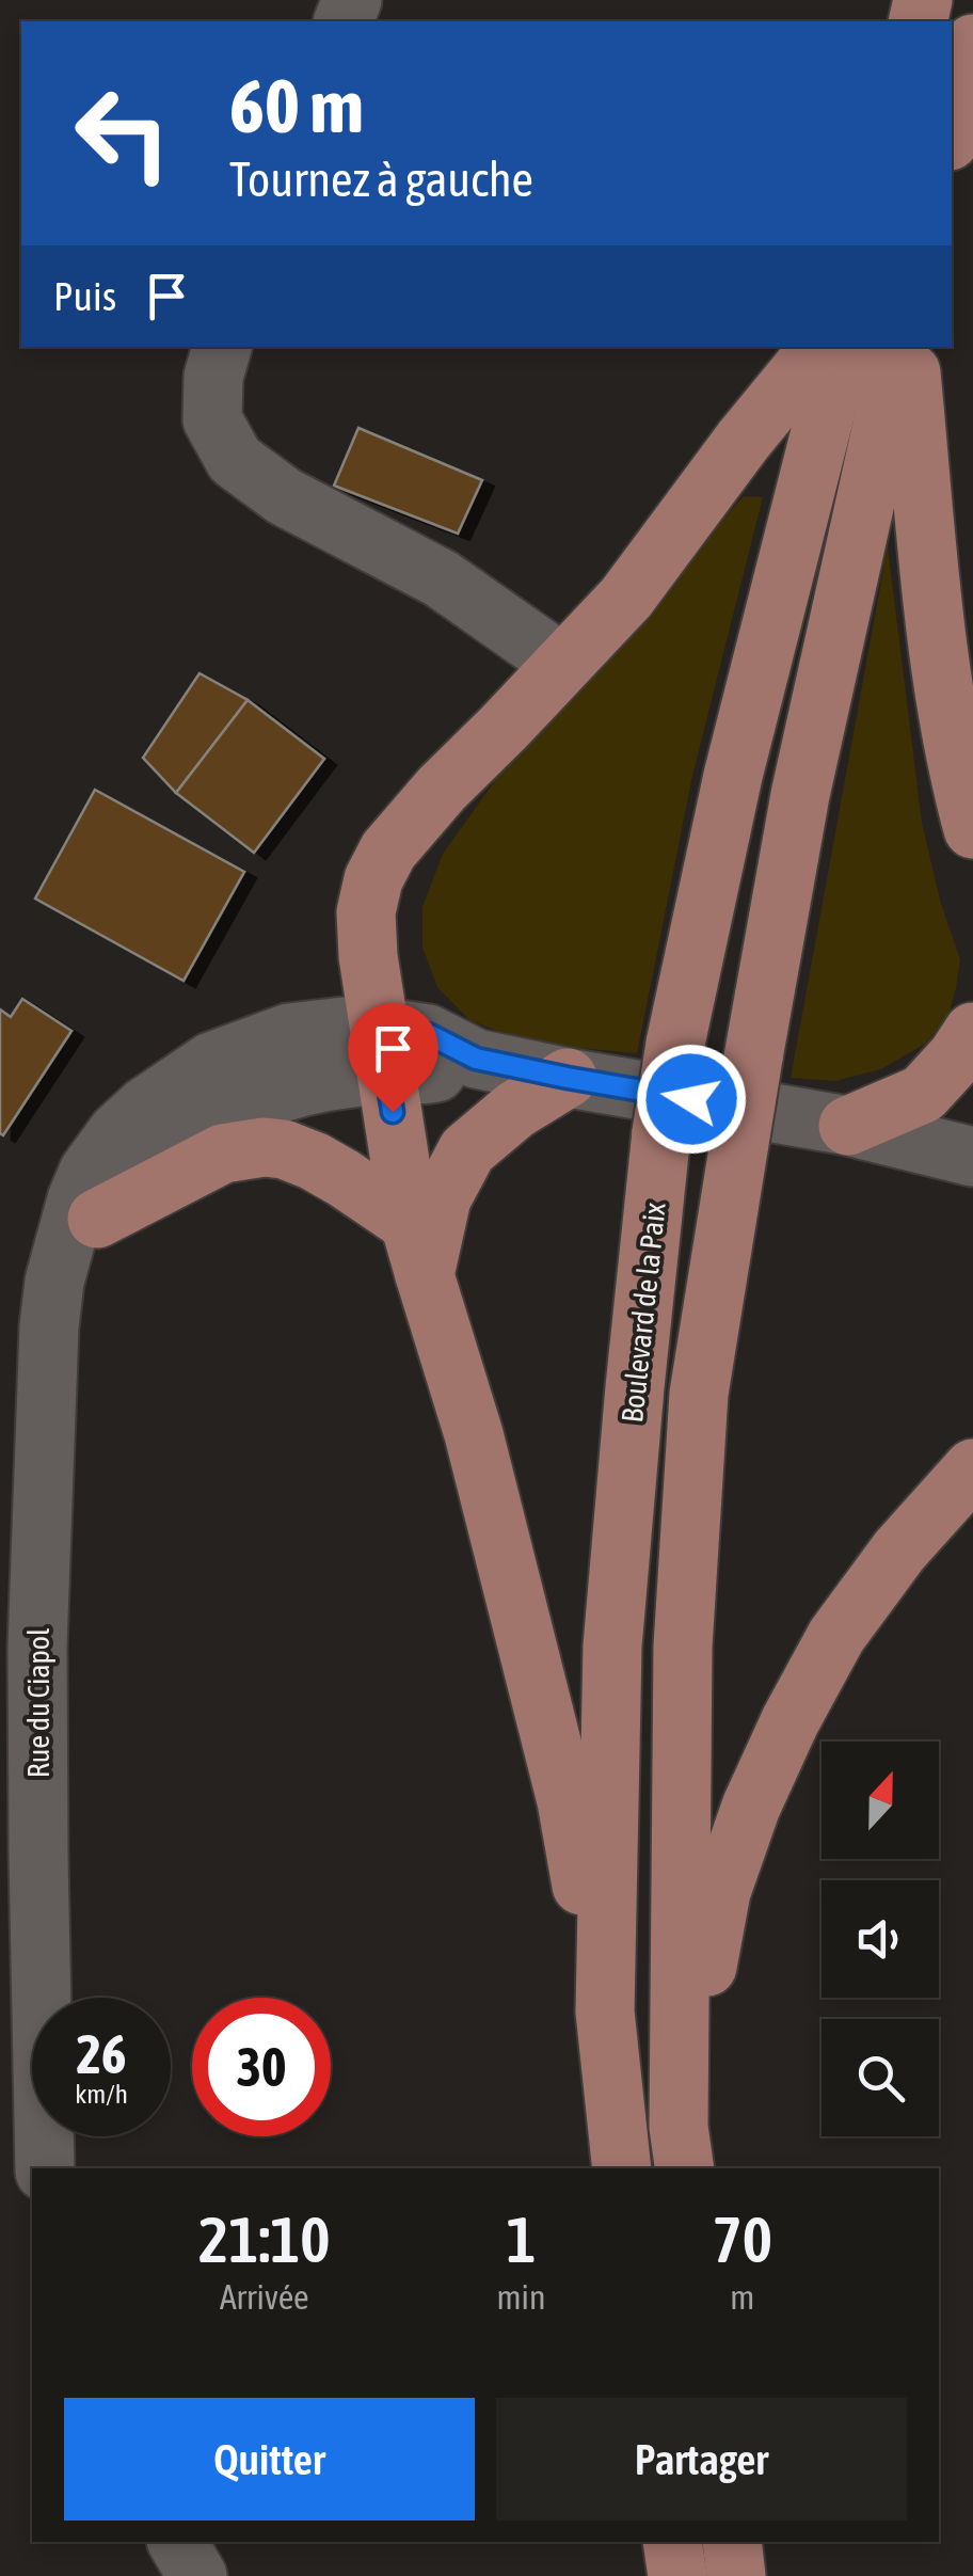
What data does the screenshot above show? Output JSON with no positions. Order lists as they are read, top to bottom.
{
  "streets": {
    "main road": ["Boulevard de la Paix"],
    "street": ["Rue du Ciapol"]
  },
  "north": "top",
  "page": {
    "turn": ["60 m", "Tournez à gauche"],
    "then": "Puis",
    "speed": "26 km/h",
    "limit": "30",
    "eta": [
      "21:10",
      "Arrivée",
      "1",
      "min",
      "70",
      "m"
    ],
    "buttons": ["Quitter", "Partager"]
  }
}
